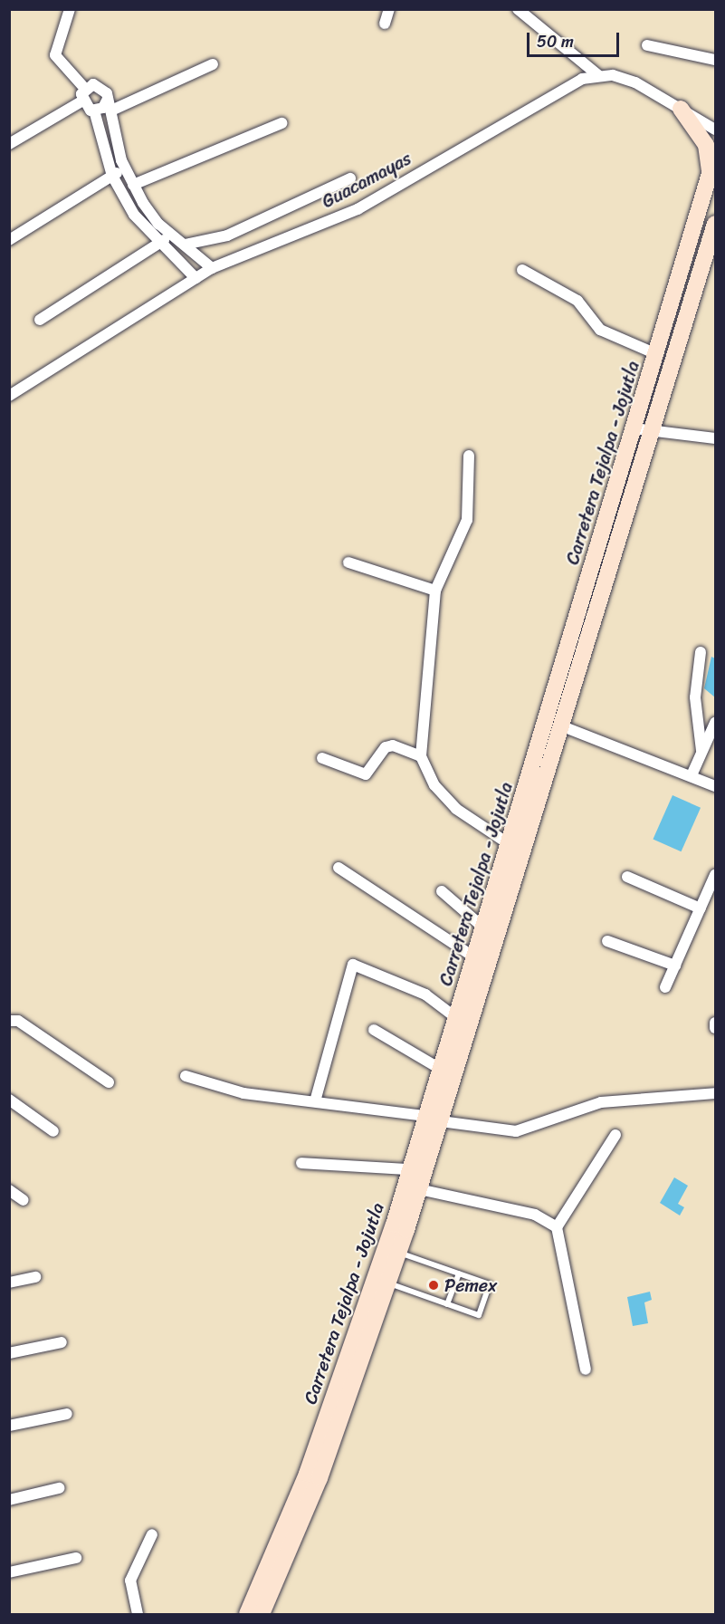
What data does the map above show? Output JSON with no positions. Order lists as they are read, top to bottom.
{
  "streets": {
    "main road": ["Carretera Tejalpa - Jojutla"],
    "street": ["Guacamayas"]
  },
  "places": ["Pemex"],
  "scale_bar": "50 m"
}
